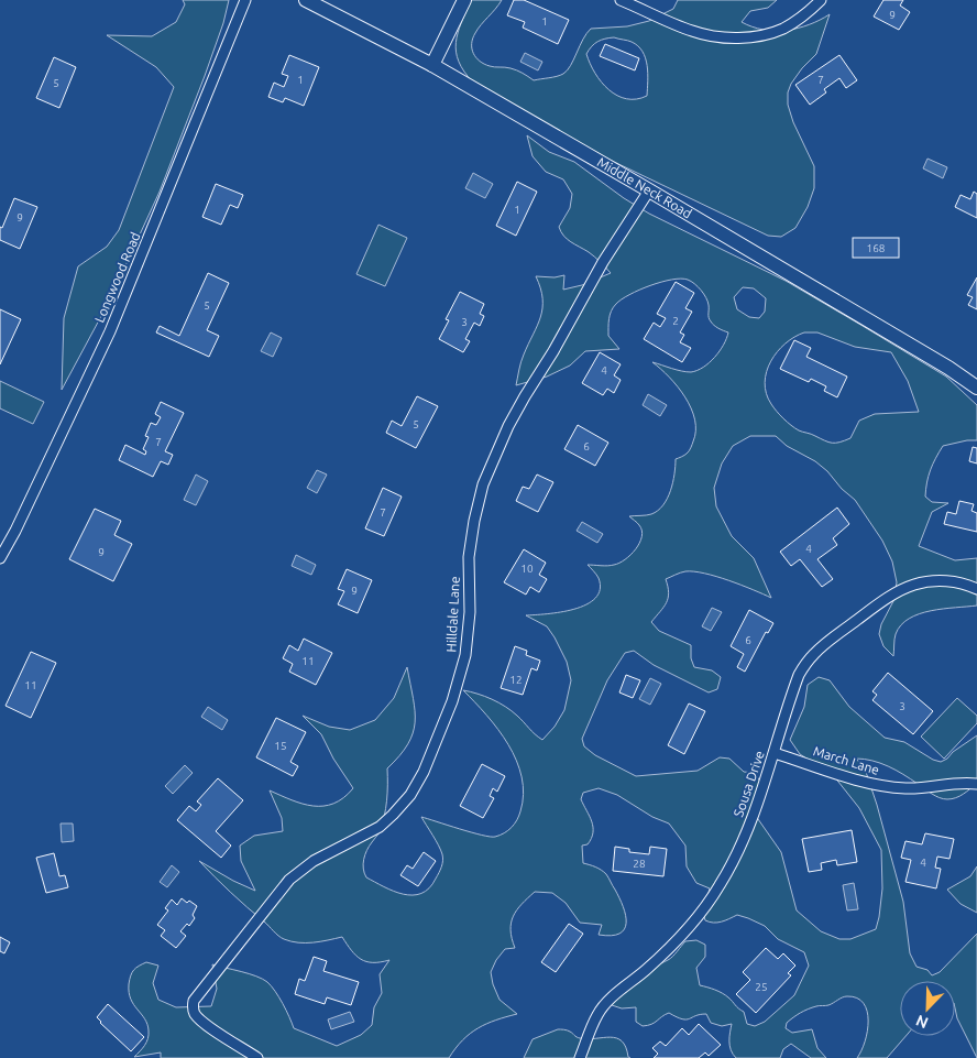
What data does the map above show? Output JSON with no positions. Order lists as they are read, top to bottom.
{
  "streets": {
    "main road": ["Middle Neck Road"],
    "street": [
      "Longwood Road",
      "Hilldale Lane",
      "March Lane",
      "Sousa Drive"
    ]
  },
  "crossings": [
    ["Middle Neck Road", "Hilldale Lane"],
    ["March Lane", "Sousa Drive"]
  ],
  "house_numbers": [
    "9",
    "1",
    "1",
    "7",
    "5",
    "1",
    "9",
    "168",
    "5",
    "2",
    "3",
    "4",
    "5",
    "7",
    "6",
    "7",
    "4",
    "9",
    "10",
    "9",
    "6",
    "11",
    "12",
    "11",
    "3",
    "15",
    "4",
    "28",
    "25"
  ],
  "north": "bottom left"
}
